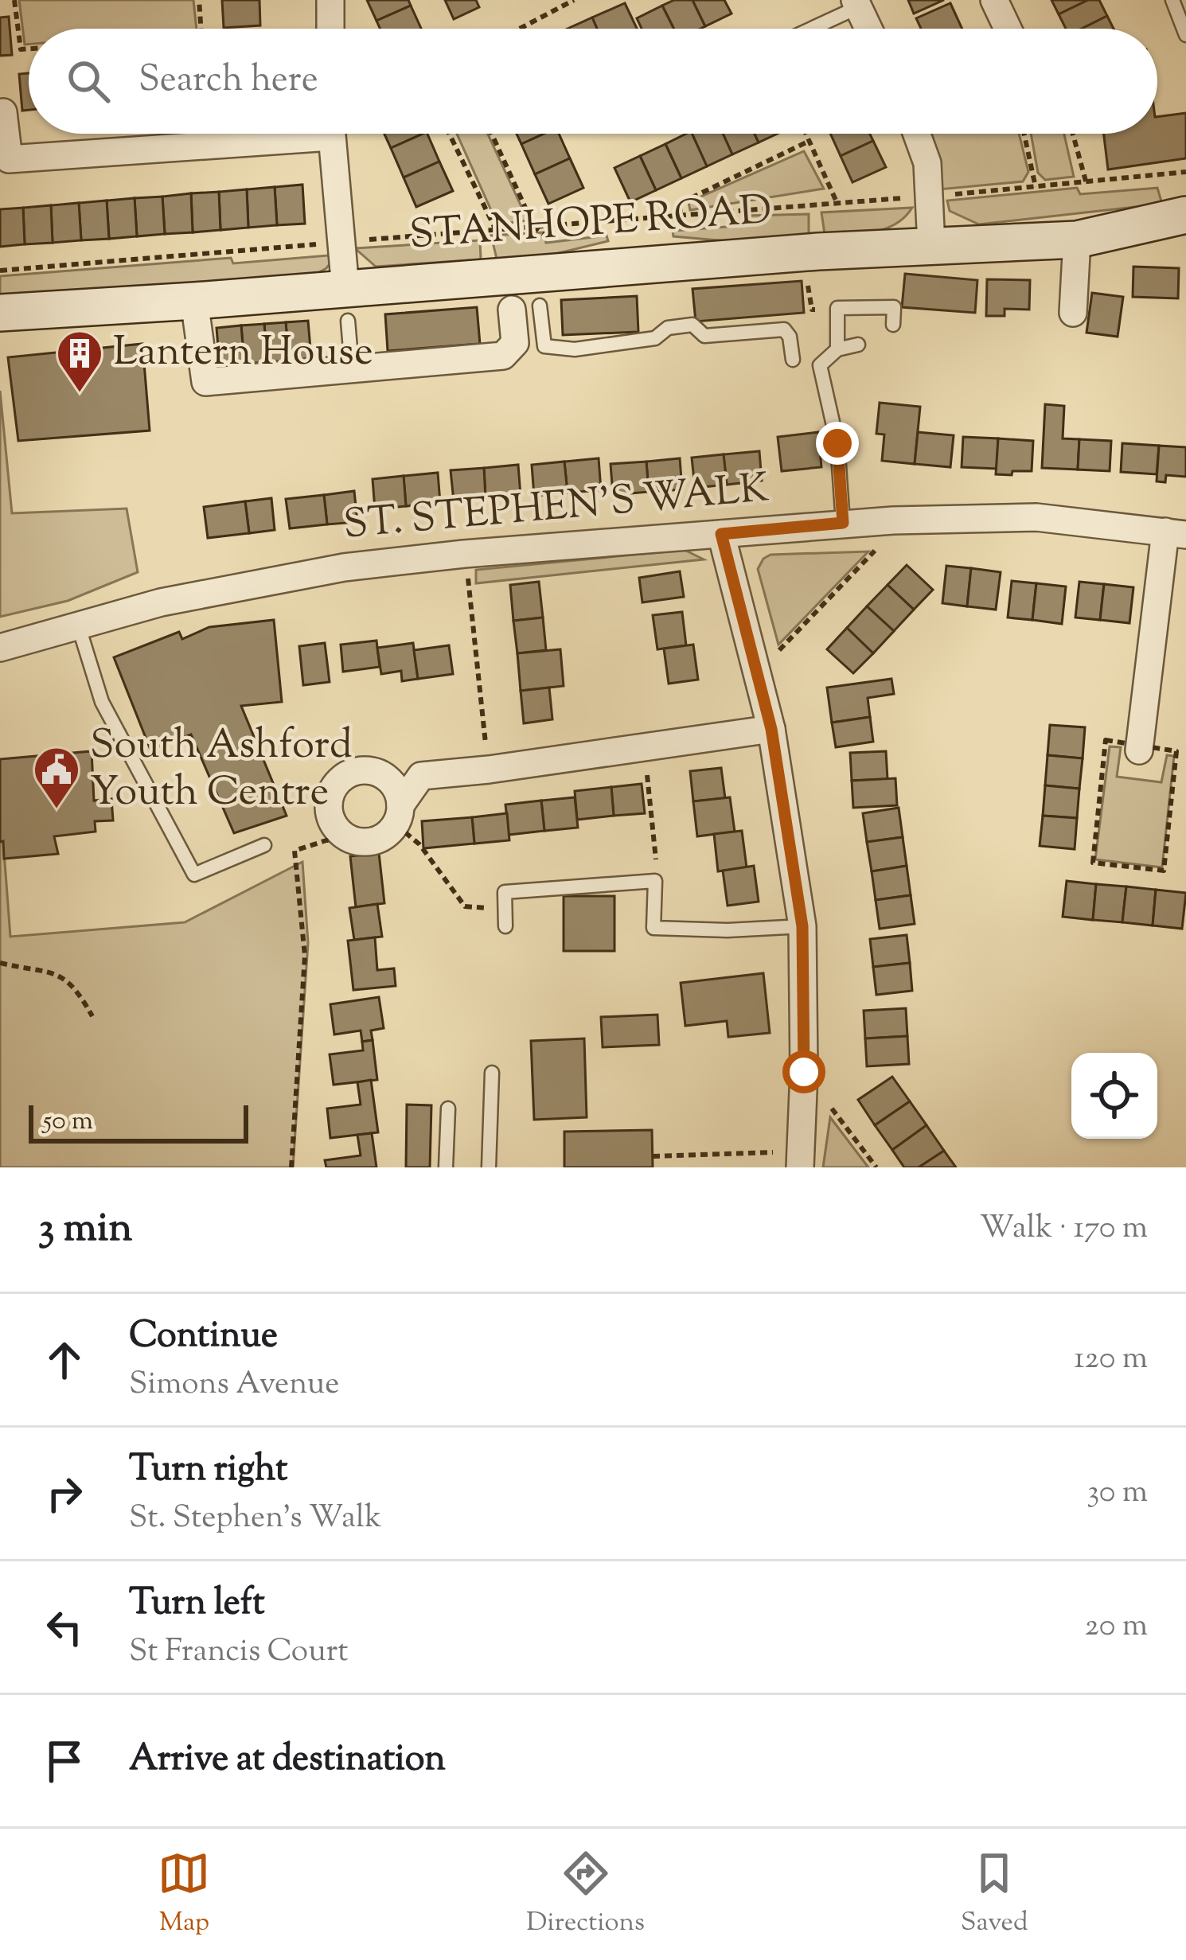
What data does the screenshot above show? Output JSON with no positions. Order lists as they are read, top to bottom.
{
  "streets": {
    "street": ["STANHOPE ROAD", "ST. STEPHEN'S WALK"]
  },
  "places": {
    "building": ["Lantern House"],
    "public building": ["South Ashford Youth Centre"]
  },
  "scale_bar": "50 m",
  "page": {
    "search": "Search here",
    "scale": "50 m",
    "heading": ["3 min", "Walk · 170 m"],
    "list": [
      ["Continue", "Simons Avenue", "120 m"],
      ["Turn right", "St. Stephen's Walk", "30 m"],
      ["Turn left", "St Francis Court", "20 m"],
      "Arrive at destination"
    ],
    "nav": ["Map", "Directions", "Saved"]
  }
}
